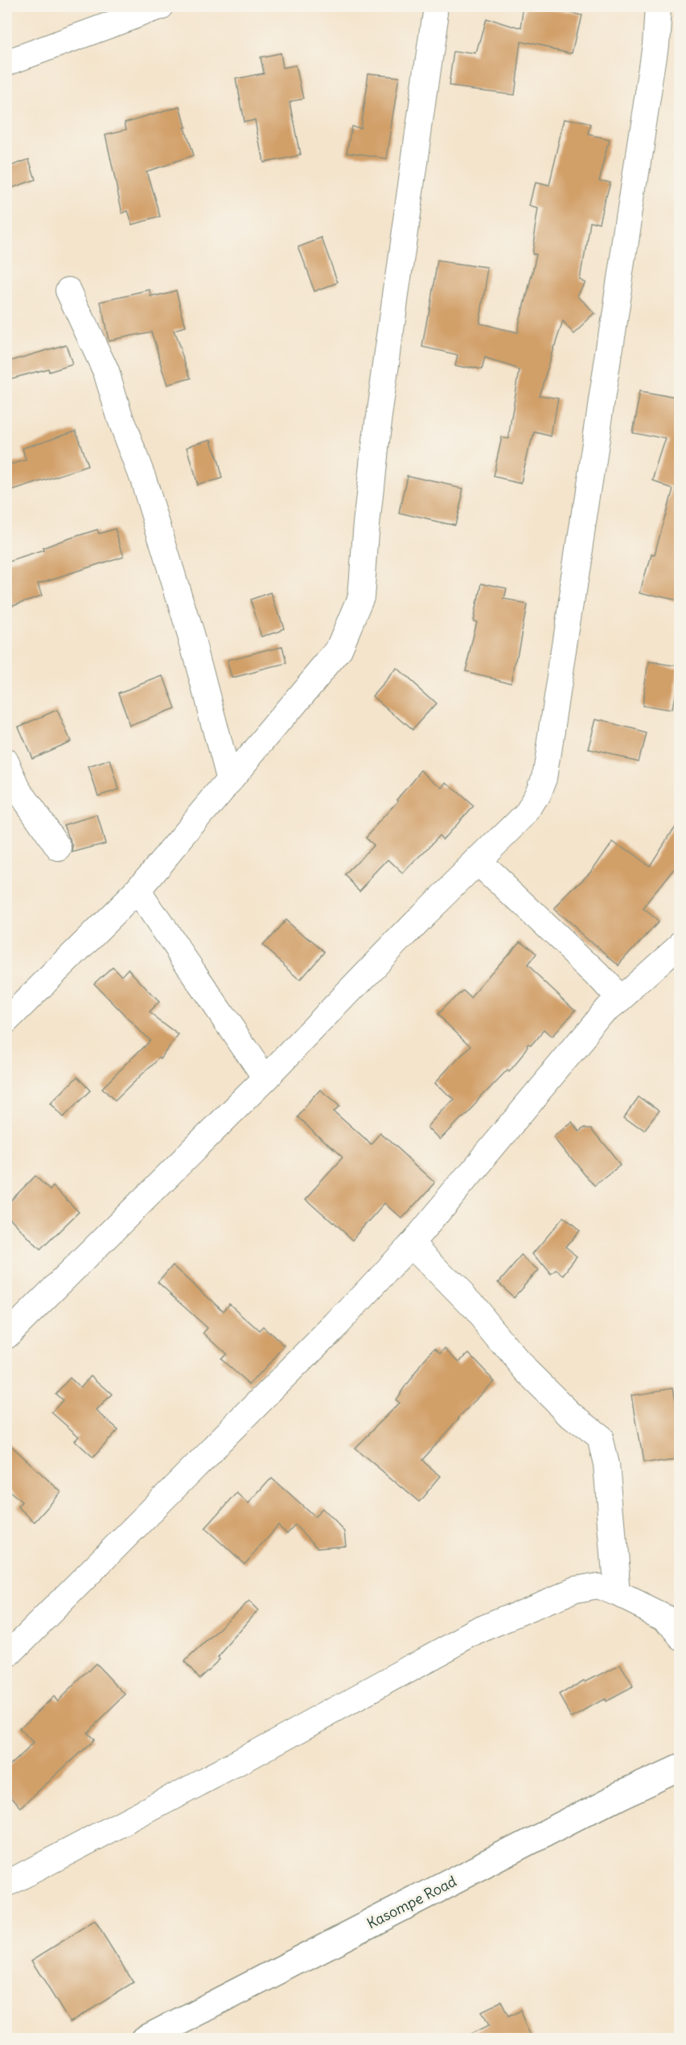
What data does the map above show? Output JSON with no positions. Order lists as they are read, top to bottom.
{
  "streets": {
    "street": ["Kasompe Road"]
  }
}
